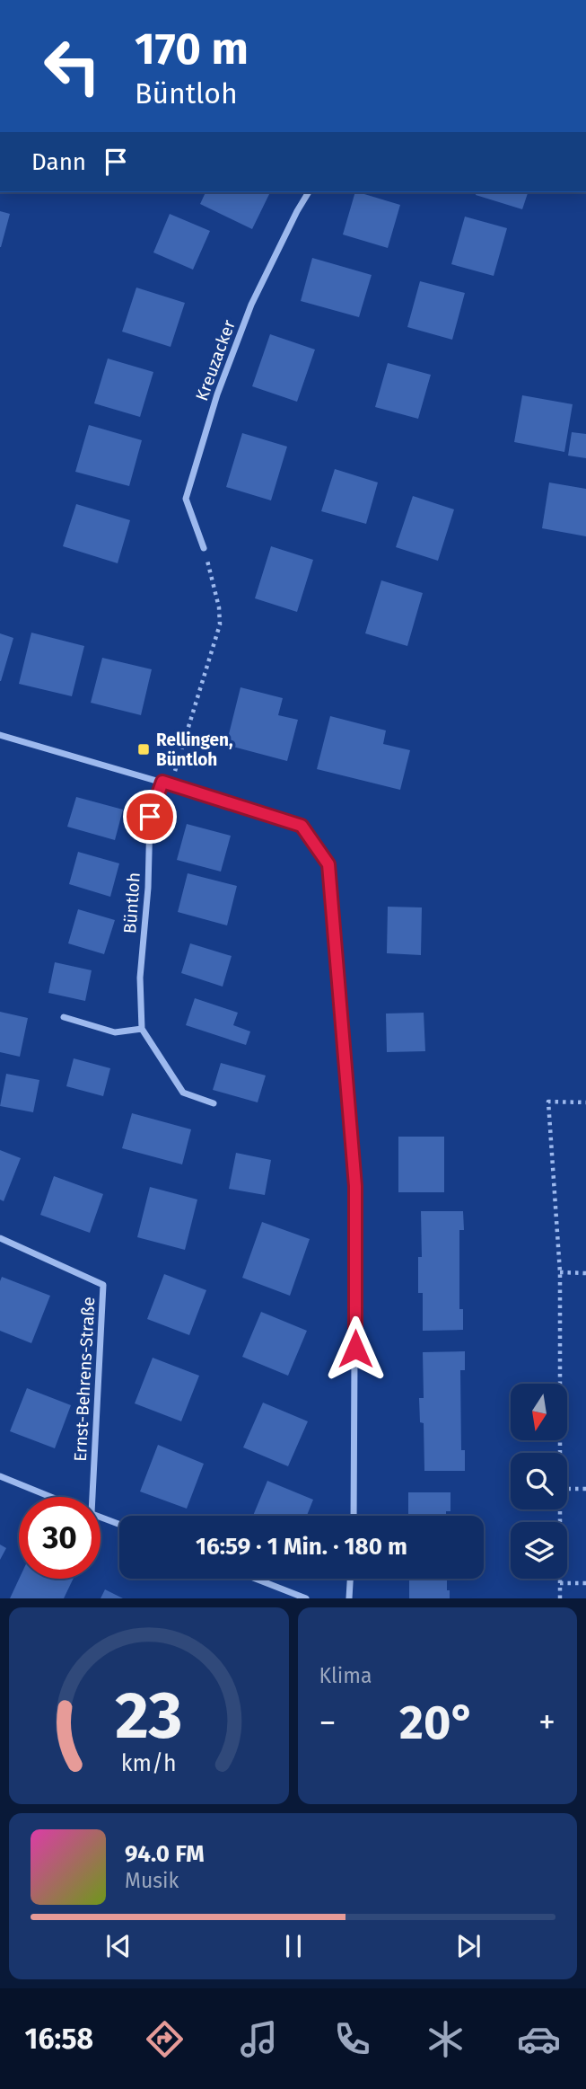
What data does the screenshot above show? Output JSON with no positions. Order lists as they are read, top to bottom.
{
  "streets": {
    "street": ["Kreuzacker", "Büntloh", "Ernst-Behrens-Straße"]
  },
  "places": {
    "transit": ["Rellingen, Büntloh"]
  },
  "north": "bottom",
  "page": {
    "turn": ["170 m", "Büntloh"],
    "then": "Dann",
    "limit": "30",
    "trip": "16:59 · 1 Min. · 180 m",
    "tile": "Klima",
    "heat": ["−", "20°", "+"],
    "song": ["94.0 FM", "Musik"],
    "tabs": "16:58",
    "gauge": ["23", "km/h"]
  }
}
